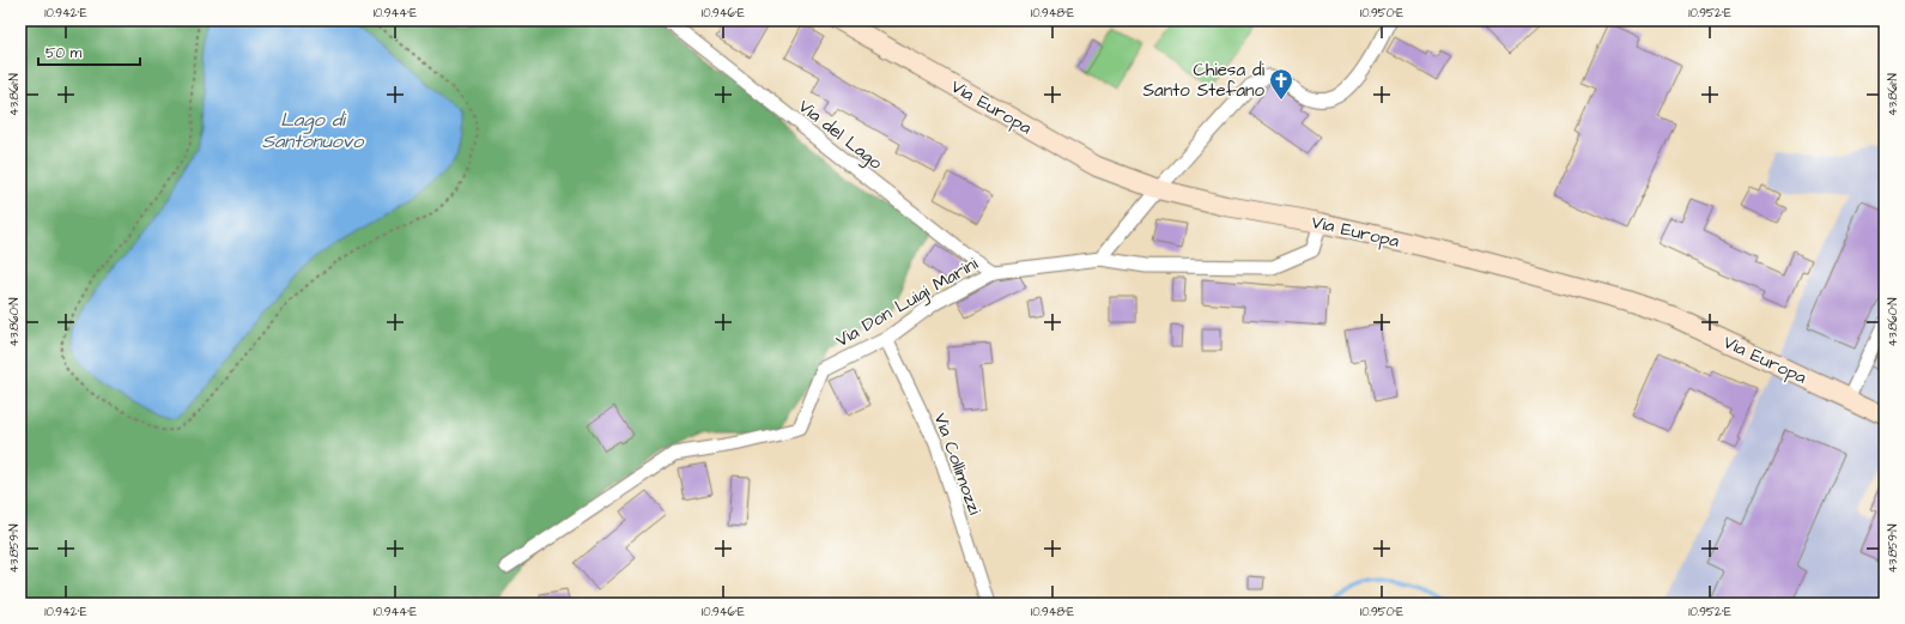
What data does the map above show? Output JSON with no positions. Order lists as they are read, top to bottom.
{
  "streets": {
    "main road": ["Via Europa"],
    "street": ["Via del Lago", "Via Don Luigi Marini", "Via Collimozzi"]
  },
  "crossings": [
    ["Via Europa", "Via Don Luigi Marini"],
    ["Via del Lago", "Via Don Luigi Marini"],
    ["Via Don Luigi Marini", "Via Collimozzi"]
  ],
  "water": ["Lago di Santonuovo"],
  "places": {
    "church": ["Chiesa di Santo Stefano"]
  },
  "scale_bar": "50 m",
  "coordinates": [
    "10.942°E",
    "10.944°E",
    "10.946°E",
    "10.948°E",
    "10.950°E",
    "10.952°E",
    "43.861°N",
    "43.860°N",
    "43.859°N"
  ]
}
